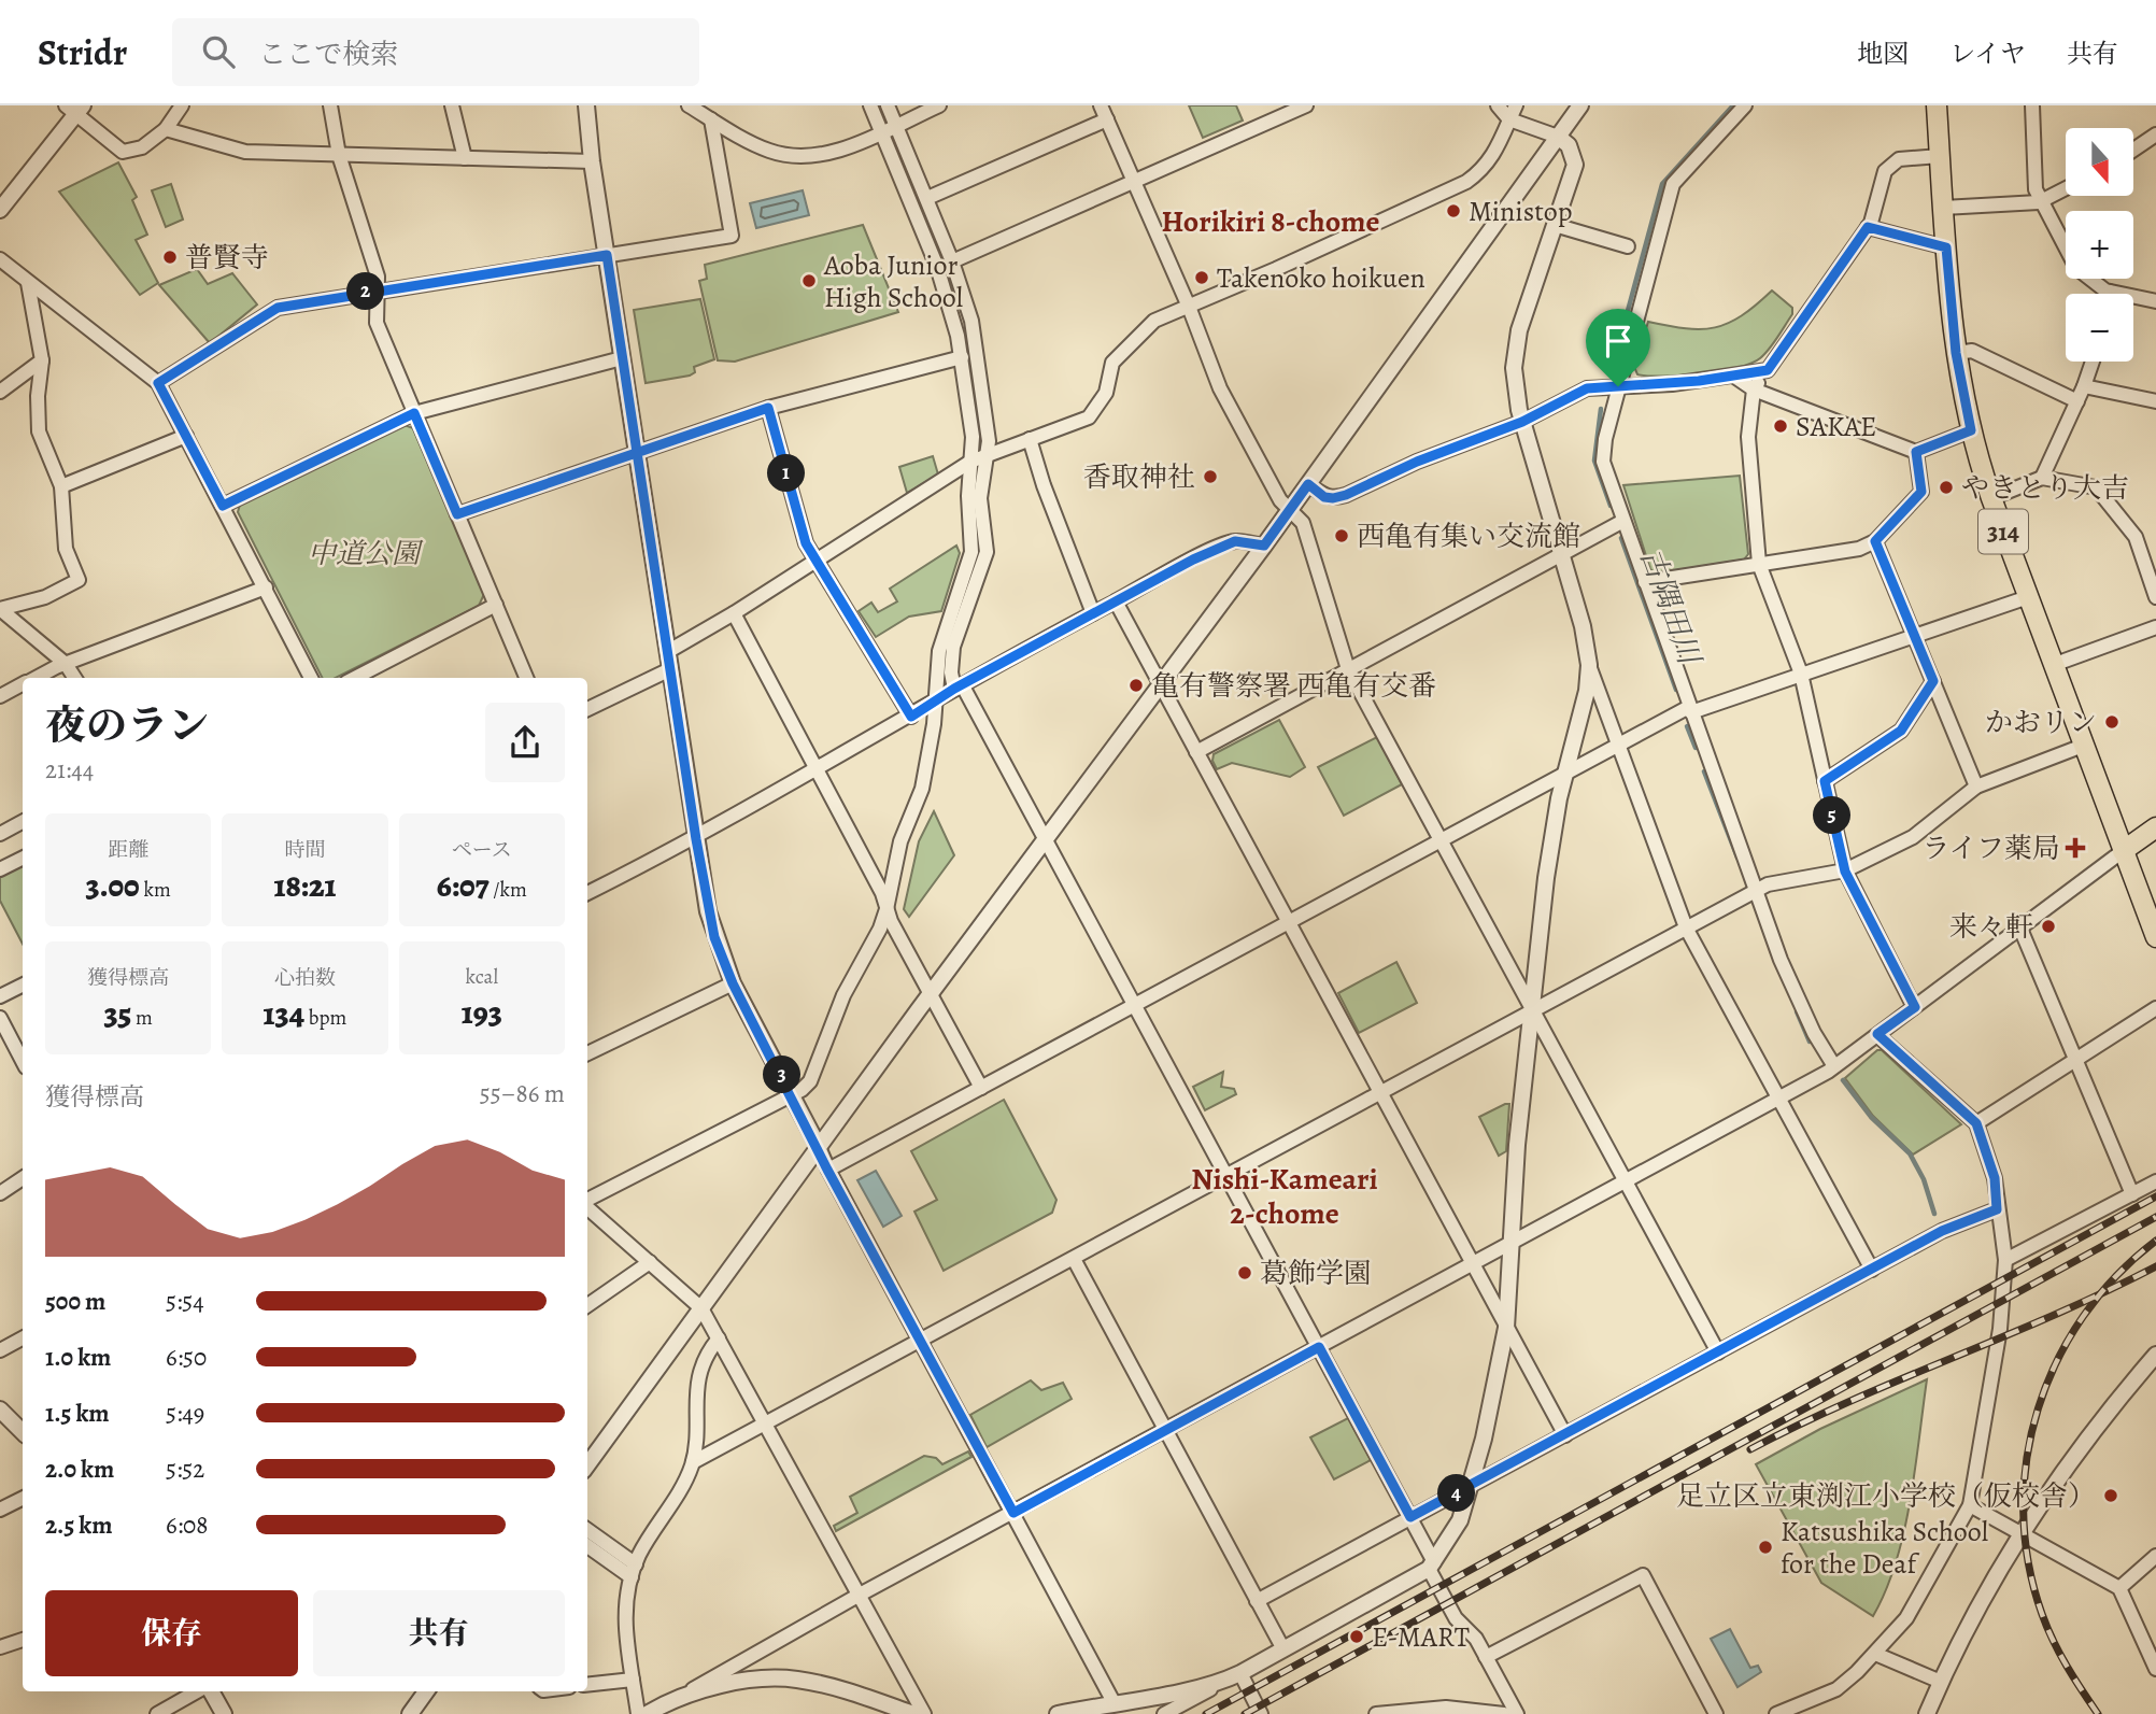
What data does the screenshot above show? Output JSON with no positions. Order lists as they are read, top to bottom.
{
  "streets": {
    "main road": ["314"]
  },
  "districts": ["Horikiri 8-chome", "Nishi-Kameari 2-chome"],
  "water": ["古隅田川"],
  "parks": ["中道公園"],
  "places": {
    "other": [
      "Ministop",
      "普賢寺",
      "Takenoko hoikuen",
      "Aoba Junior High School",
      "SAKAE",
      "香取神社",
      "やきとり大吉",
      "西亀有集い交流館",
      "亀有警察署 西亀有交番",
      "かおリン",
      "来々軒",
      "葛飾学園",
      "足立区立東渕江小学校（仮校舎）",
      "Katsushika School for the Deaf",
      "E-MART"
    ],
    "health": ["ライフ薬局"]
  },
  "north": "bottom",
  "page": {
    "header": "Stridr",
    "search": "ここで検索",
    "nav": ["地図", "レイヤ", "共有"],
    "map_buttons": ["+", "−"],
    "pins": [
      "2",
      "1",
      "5",
      "3",
      "4"
    ],
    "heading": ["夜のラン", "21:44"],
    "stats": [
      ["距離", "3.00 km"],
      ["時間", "18:21"],
      ["ペース", "6:07 /km"],
      ["獲得標高", "35 m"],
      ["心拍数", "134 bpm"],
      ["kcal", "193"]
    ],
    "chart": ["獲得標高", "55–86 m"],
    "list": [
      {
        "name": "500 m",
        "note": "5:54"
      },
      {
        "name": "1.0 km",
        "note": "6:50"
      },
      {
        "name": "1.5 km",
        "note": "5:49"
      },
      {
        "name": "2.0 km",
        "note": "5:52"
      },
      {
        "name": "2.5 km",
        "note": "6:08"
      }
    ],
    "buttons": ["保存", "共有"]
  }
}
